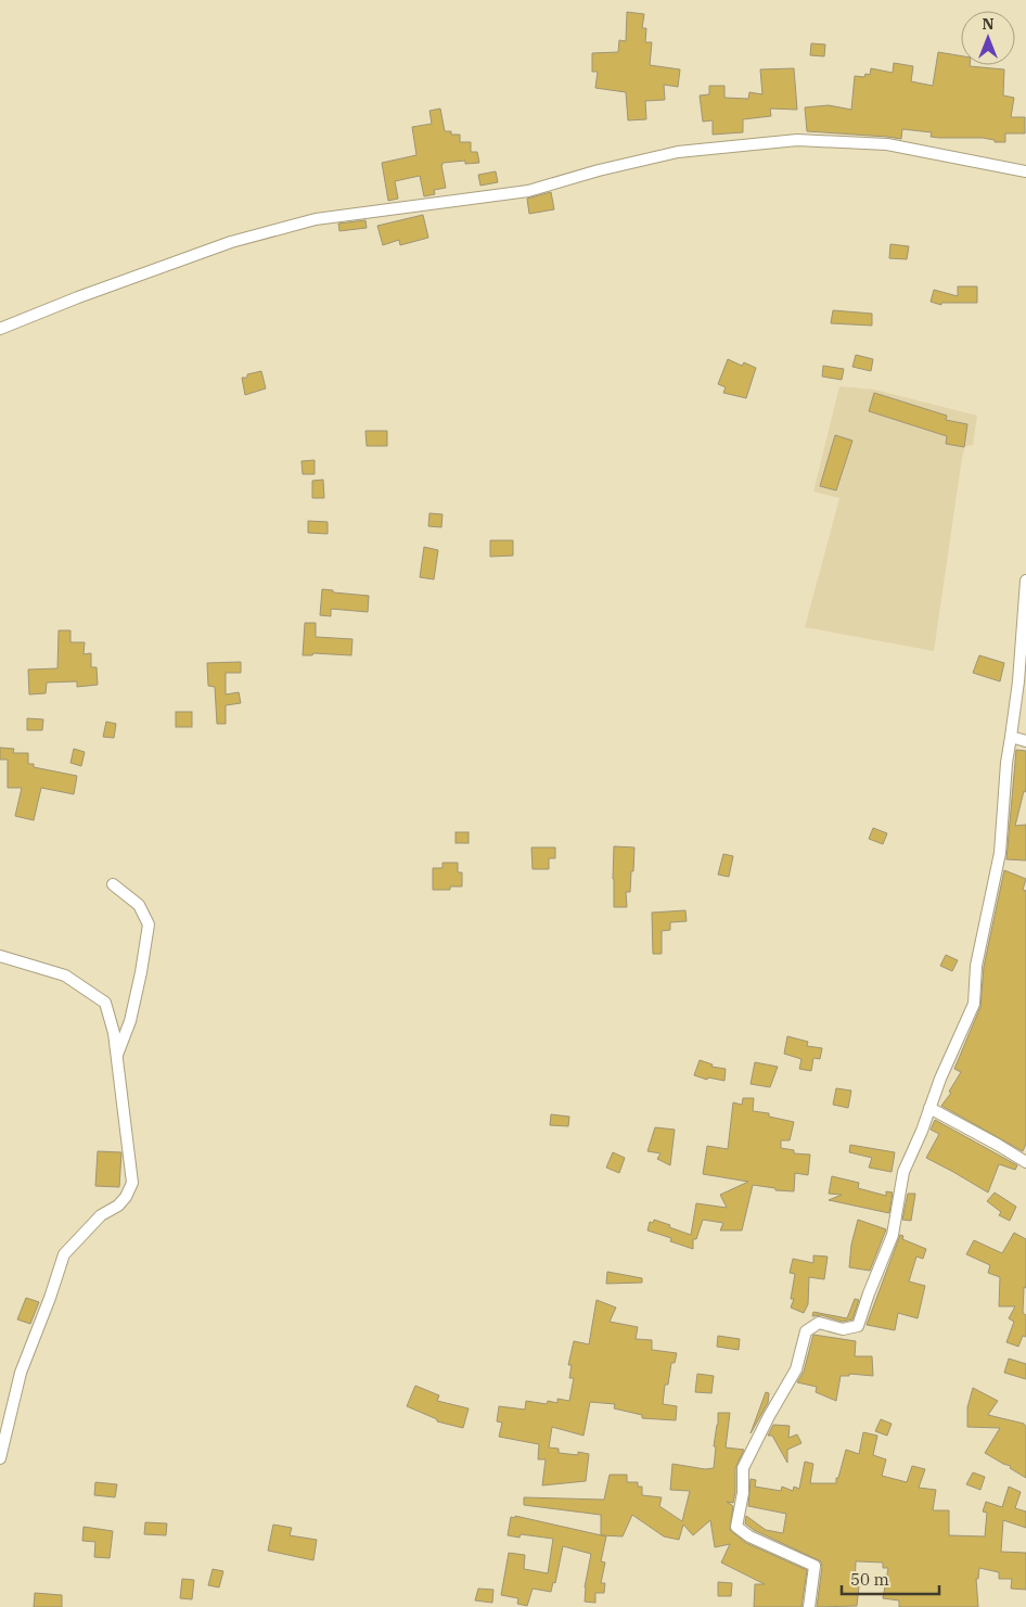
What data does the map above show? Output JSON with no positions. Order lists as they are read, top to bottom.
{
  "scale_bar": "50 m",
  "north": "top"
}
